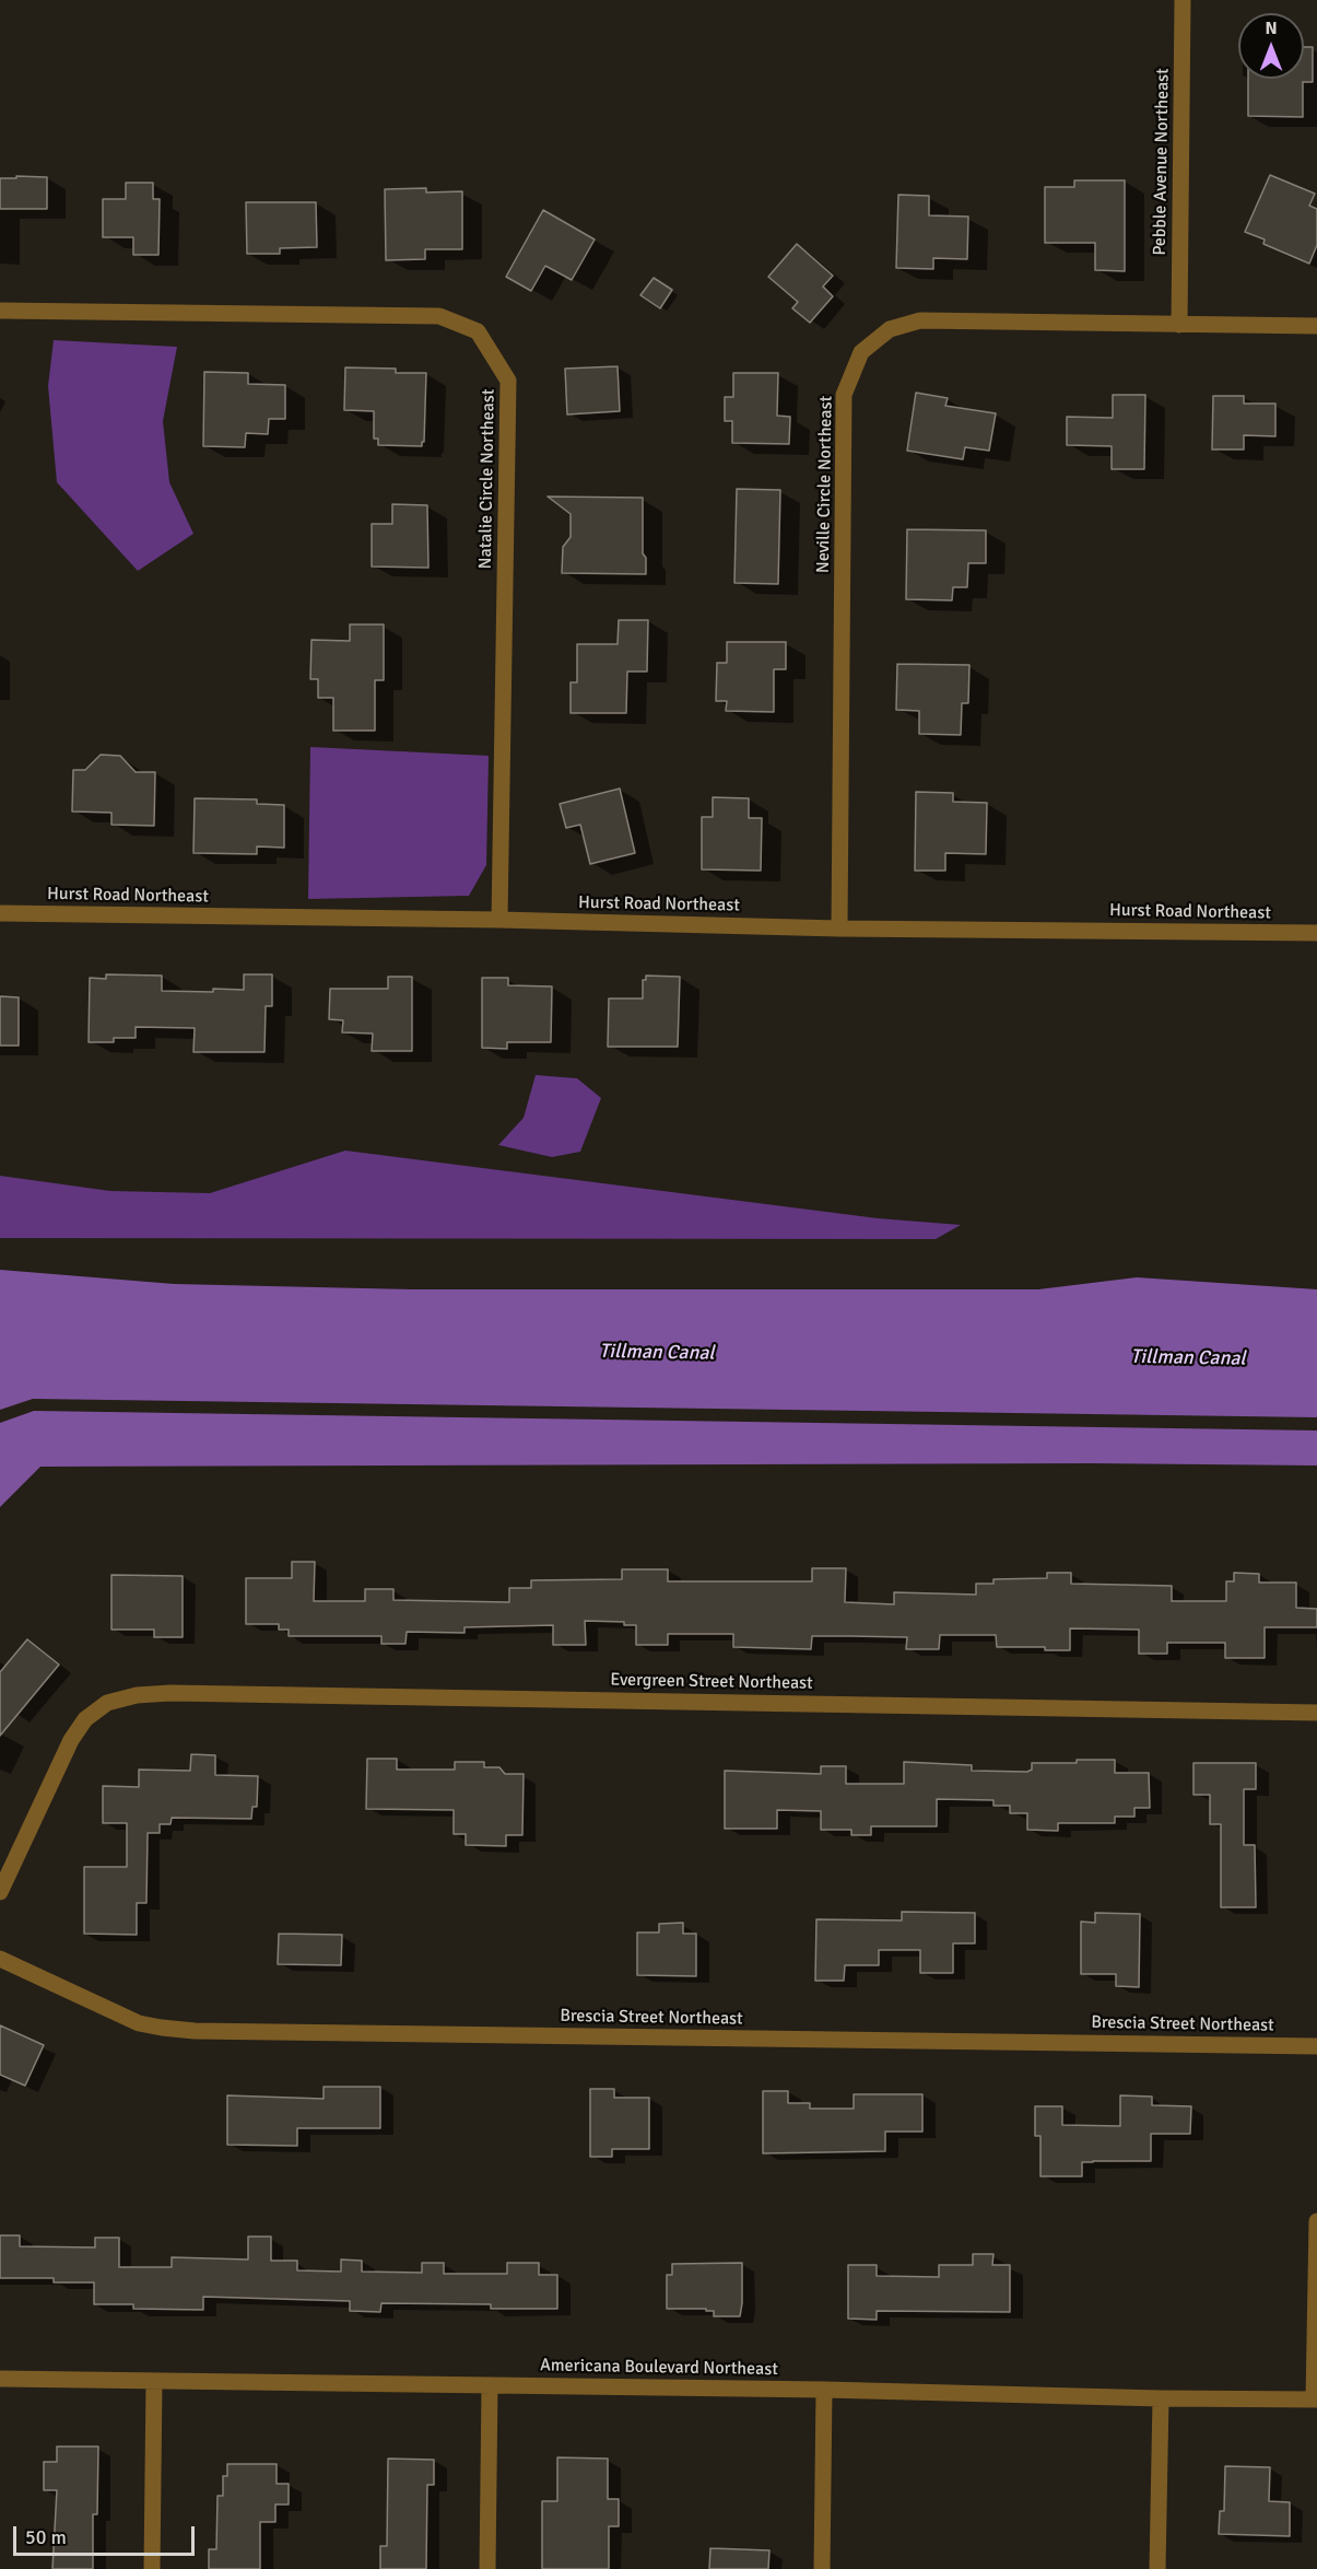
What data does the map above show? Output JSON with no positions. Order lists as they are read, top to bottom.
{
  "streets": {
    "street": [
      "Pebble Avenue Northeast",
      "Natalie Circle Northeast",
      "Neville Circle Northeast",
      "Hurst Road Northeast",
      "Evergreen Street Northeast",
      "Brescia Street Northeast",
      "Americana Boulevard Northeast"
    ]
  },
  "crossings": [
    ["Pebble Avenue Northeast", "Neville Circle Northeast"],
    ["Natalie Circle Northeast", "Hurst Road Northeast"],
    ["Neville Circle Northeast", "Hurst Road Northeast"]
  ],
  "water": ["Tillman Canal"],
  "scale_bar": "50 m",
  "north": "top"
}
